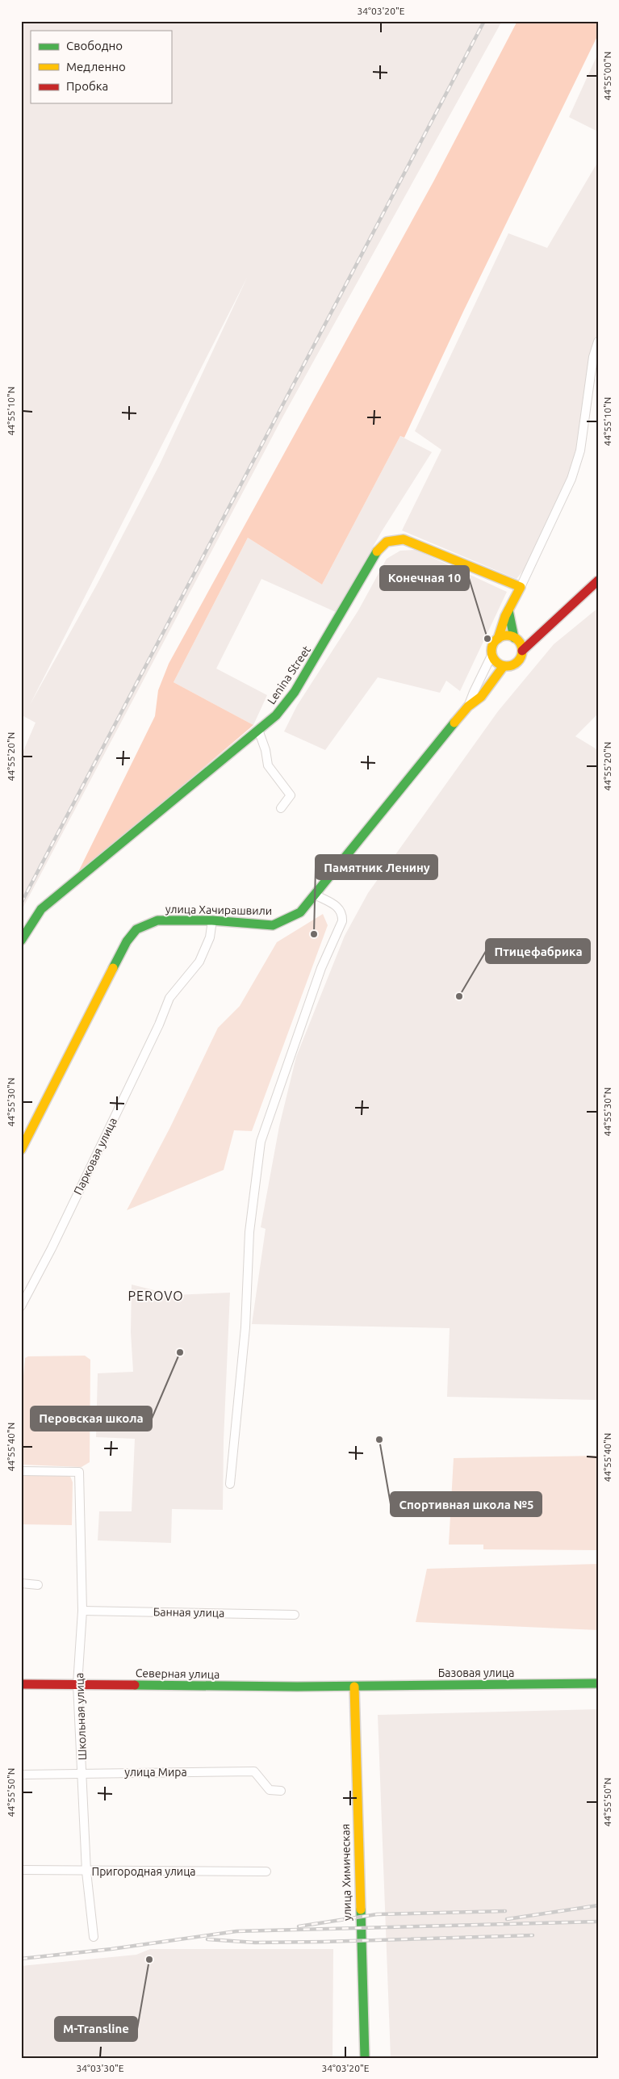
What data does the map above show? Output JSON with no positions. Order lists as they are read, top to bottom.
{
  "streets": {
    "street": [
      "Lenina Street",
      "улица Хачирашвили",
      "Парковая улица",
      "Банная улица",
      "Базовая улица",
      "Северная улица",
      "Школьная улица",
      "улица Мира",
      "Пригородная улица",
      "улица Химическая"
    ]
  },
  "crossings": [
    ["улица Хачирашвили", "Парковая улица"],
    ["Банная улица", "Школьная улица"],
    ["Базовая улица", "Северная улица"],
    ["Базовая улица", "улица Химическая"],
    ["Северная улица", "Школьная улица"],
    ["Северная улица", "улица Химическая"],
    ["Школьная улица", "улица Мира"],
    ["Школьная улица", "Пригородная улица"]
  ],
  "districts": ["PEROVO"],
  "places": [
    "Конечная 10",
    "Памятник Ленину",
    "Птицефабрика",
    "Перовская школа",
    "Спортивная школа №5",
    "M-Transline"
  ],
  "legend": ["Свободно", "Медленно", "Пробка"],
  "coordinates": [
    "34°03'20\"E",
    "44°55'00\"N",
    "44°55'10\"N",
    "44°55'20\"N",
    "44°55'30\"N",
    "44°55'40\"N",
    "44°55'50\"N",
    "34°03'30\"E"
  ]
}
